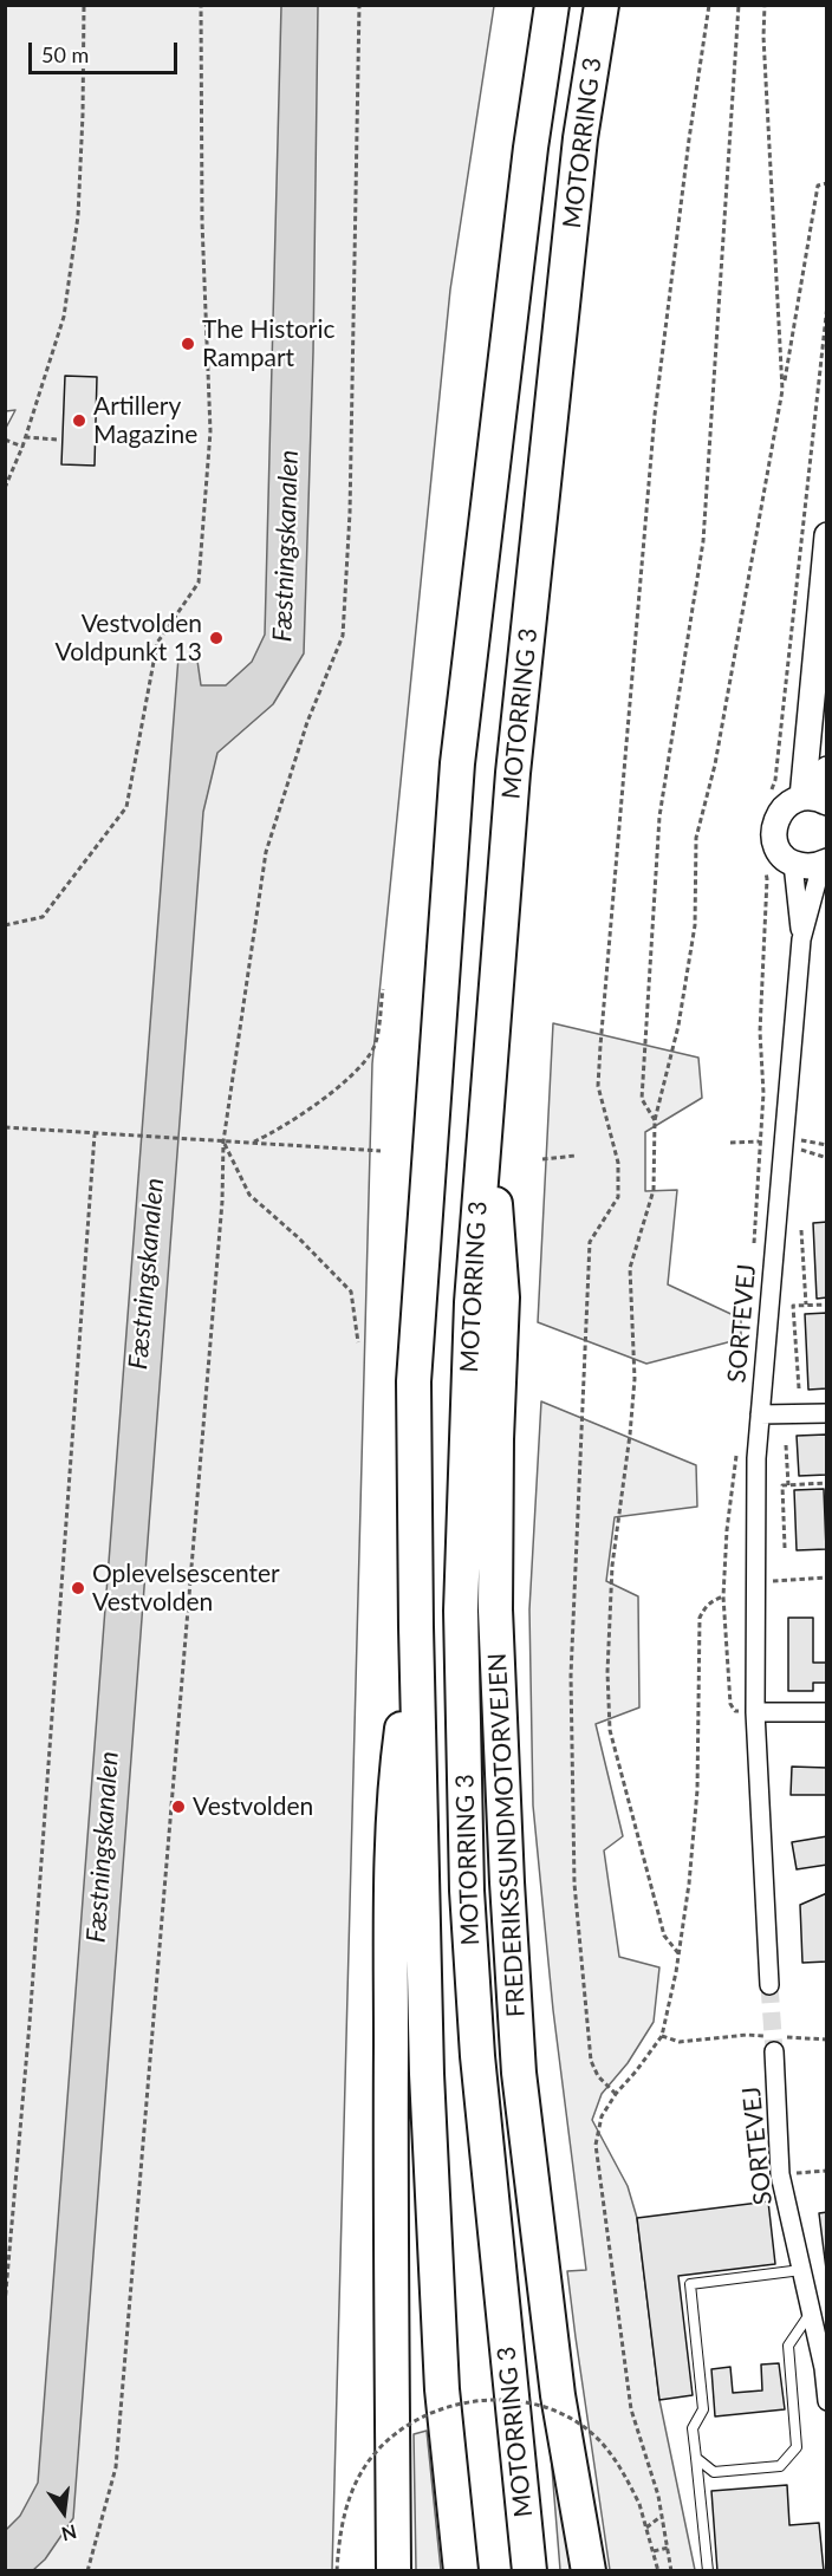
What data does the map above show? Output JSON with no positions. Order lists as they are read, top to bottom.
{
  "streets": {
    "highway": ["MOTORRING 3", "FREDERIKSSUNDMOTORVEJEN"],
    "street": ["SORTEVEJ"]
  },
  "crossings": [
    ["MOTORRING 3", "FREDERIKSSUNDMOTORVEJEN"]
  ],
  "water": ["Fæstningskanalen"],
  "places": [
    "The Historic Rampart",
    "Artillery Magazine",
    "Vestvolden Voldpunkt 13",
    "Oplevelsescenter Vestvolden",
    "Vestvolden"
  ],
  "scale_bar": "50 m",
  "north": "bottom"
}
